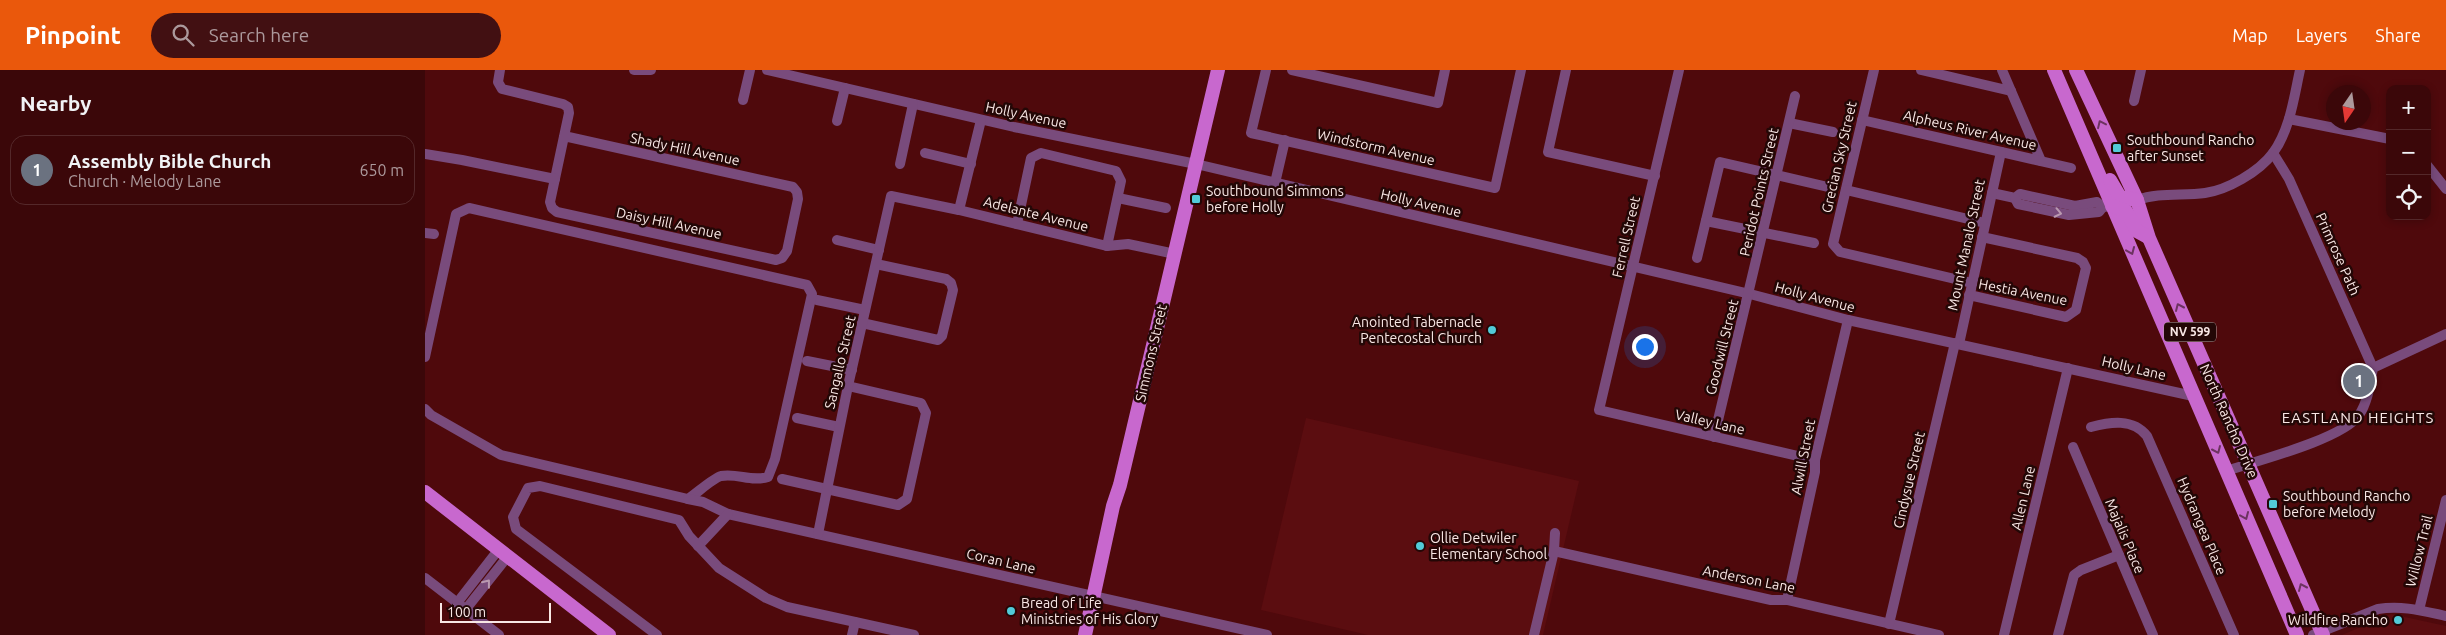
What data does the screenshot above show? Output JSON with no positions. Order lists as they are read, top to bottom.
{
  "streets": {
    "main road": ["NV 599", "Simmons Street", "North Rancho Drive"],
    "street": [
      "Holly Avenue",
      "Alpheus River Avenue",
      "Windstorm Avenue",
      "Shady Hill Avenue",
      "Grecian Sky Street",
      "Peridot Points Street",
      "Adelante Avenue",
      "Daisy Hill Avenue",
      "Ferrell Street",
      "Mount Manalo Street",
      "Primrose Path",
      "Hestia Avenue",
      "Goodwill Street",
      "Sangallo Street",
      "Holly Lane",
      "Valley Lane",
      "Alwill Street",
      "Cindysue Street",
      "Allen Lane",
      "Hydrangea Place",
      "Majalis Place",
      "Willow Trail",
      "Coran Lane",
      "Anderson Lane"
    ]
  },
  "crossings": [
    ["Holly Avenue", "Peridot Points Street"],
    ["Holly Avenue", "Ferrell Street"],
    ["Holly Avenue", "Mount Manalo Street"],
    ["Holly Avenue", "Goodwill Street"],
    ["Holly Avenue", "Simmons Street"],
    ["Holly Avenue", "Holly Lane"],
    ["Holly Avenue", "Alwill Street"],
    ["Holly Avenue", "Cindysue Street"],
    ["Holly Avenue", "Allen Lane"],
    ["Alpheus River Avenue", "Grecian Sky Street"],
    ["Alpheus River Avenue", "Mount Manalo Street"],
    ["Shady Hill Avenue", "Daisy Hill Avenue"],
    ["Grecian Sky Street", "Mount Manalo Street"],
    ["Peridot Points Street", "Goodwill Street"],
    ["Adelante Avenue", "Simmons Street"],
    ["Adelante Avenue", "Sangallo Street"],
    ["Ferrell Street", "Valley Lane"],
    ["Mount Manalo Street", "Hestia Avenue"],
    ["Mount Manalo Street", "Cindysue Street"],
    ["Goodwill Street", "Valley Lane"],
    ["Simmons Street", "Coran Lane"],
    ["Sangallo Street", "Coran Lane"],
    ["Holly Lane", "North Rancho Drive"],
    ["Holly Lane", "Allen Lane"],
    ["Valley Lane", "Alwill Street"],
    ["Alwill Street", "Anderson Lane"],
    ["Cindysue Street", "Anderson Lane"]
  ],
  "districts": ["EASTLAND HEIGHTS"],
  "places": {
    "transit": ["Southbound Rancho after Sunset", "Southbound Simmons before Holly", "Southbound Rancho before Melody"],
    "other": [
      "Anointed Tabernacle Pentecostal Church",
      "Ollie Detwiler Elementary School",
      "Bread of Life Ministries of His Glory",
      "Wildfire Rancho"
    ]
  },
  "scale_bar": "100 m",
  "north": "bottom",
  "page": {
    "header": "Pinpoint",
    "search": "Search here",
    "nav": ["Map", "Layers", "Share"],
    "heading": "Nearby",
    "map_buttons": ["+", "−"],
    "list": [
      {
        "mark": "1",
        "name": "Assembly Bible Church",
        "note": "Church · Melody Lane",
        "value": "650 m"
      }
    ],
    "pins": "1",
    "scale": "100 m"
  }
}
